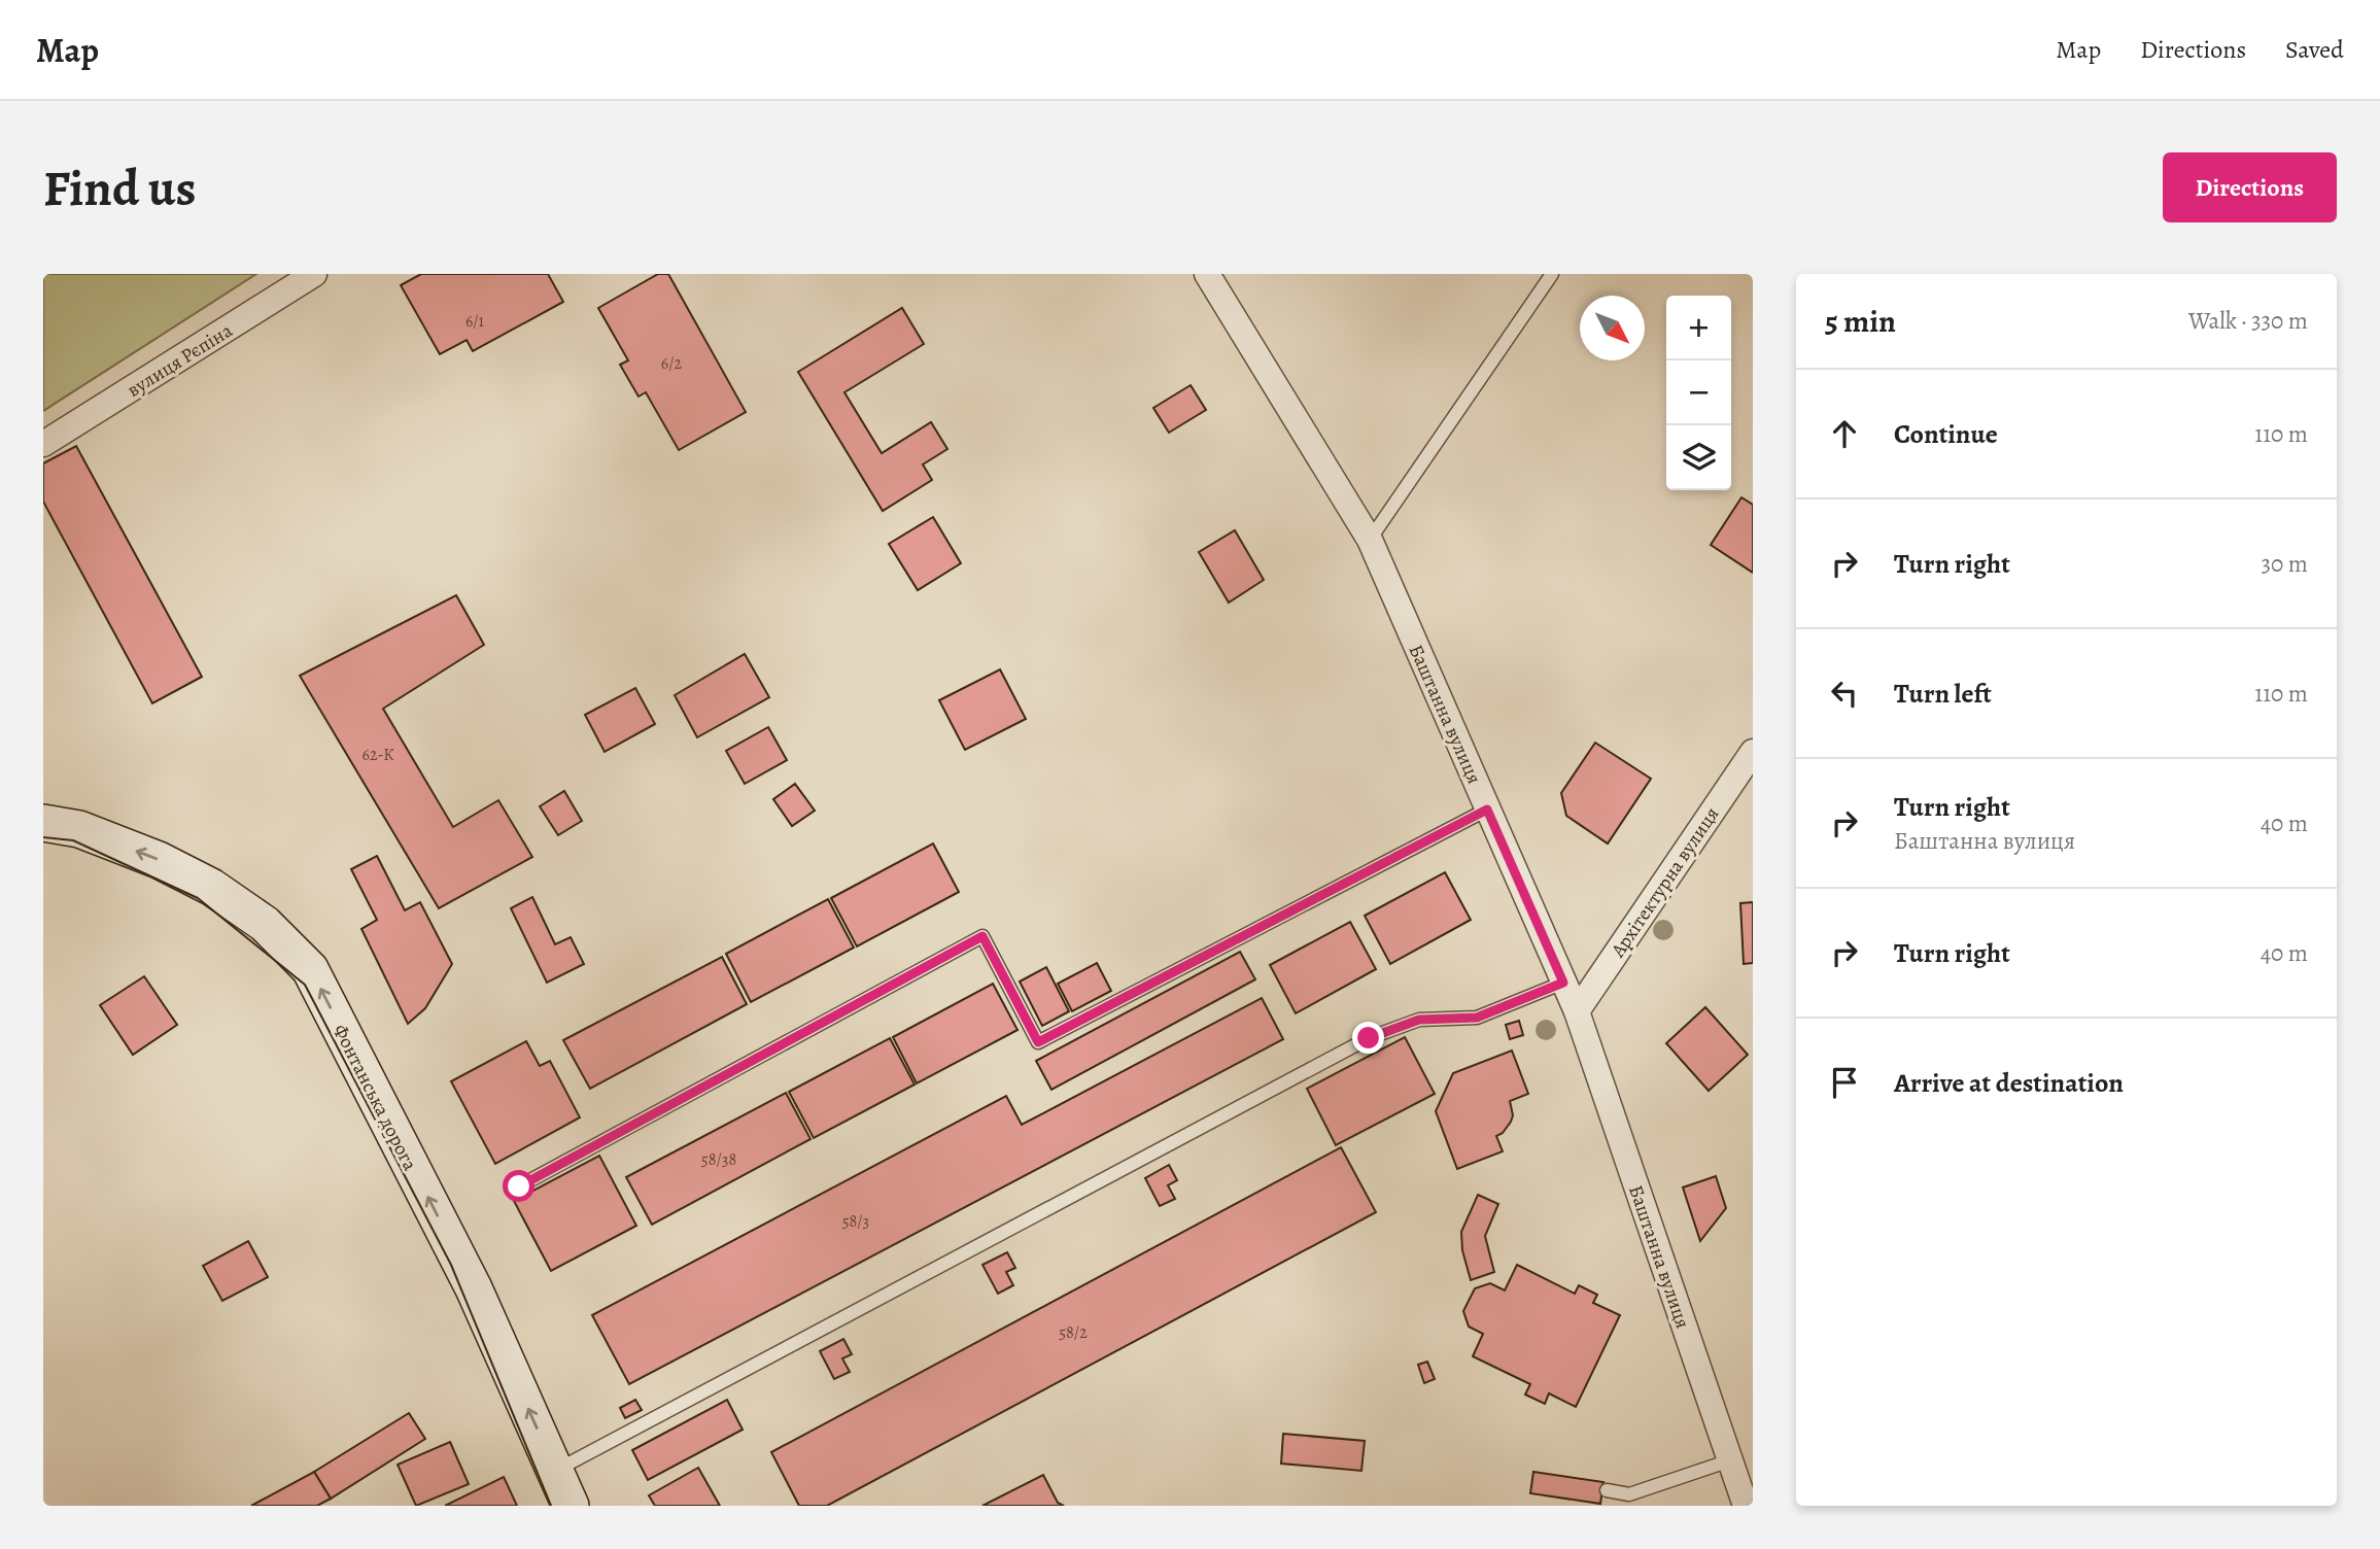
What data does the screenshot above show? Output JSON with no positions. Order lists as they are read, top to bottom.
{
  "streets": {
    "main road": ["Фонтанська дорога"],
    "street": ["вулиця Рєпіна", "Баштанна вулиця", "Архітектурна вулиця"]
  },
  "crossings": [
    ["Баштанна вулиця", "Архітектурна вулиця"]
  ],
  "one_way": ["Фонтанська дорога"],
  "house_numbers": [
    "6/1",
    "6/2",
    "62-К",
    "58/38",
    "58/3",
    "58/2"
  ],
  "north": "bottom right",
  "page": {
    "header": "Map",
    "nav": ["Map", "Directions", "Saved"],
    "buttons": "Directions",
    "title": "Find us",
    "heading": ["5 min", "Walk · 330 m"],
    "map_buttons": ["+", "−"],
    "list": [
      ["Continue", "110 m"],
      ["Turn right", "30 m"],
      ["Turn left", "110 m"],
      ["Turn right", "Баштанна вулиця", "40 m"],
      ["Turn right", "40 m"],
      "Arrive at destination"
    ]
  }
}
